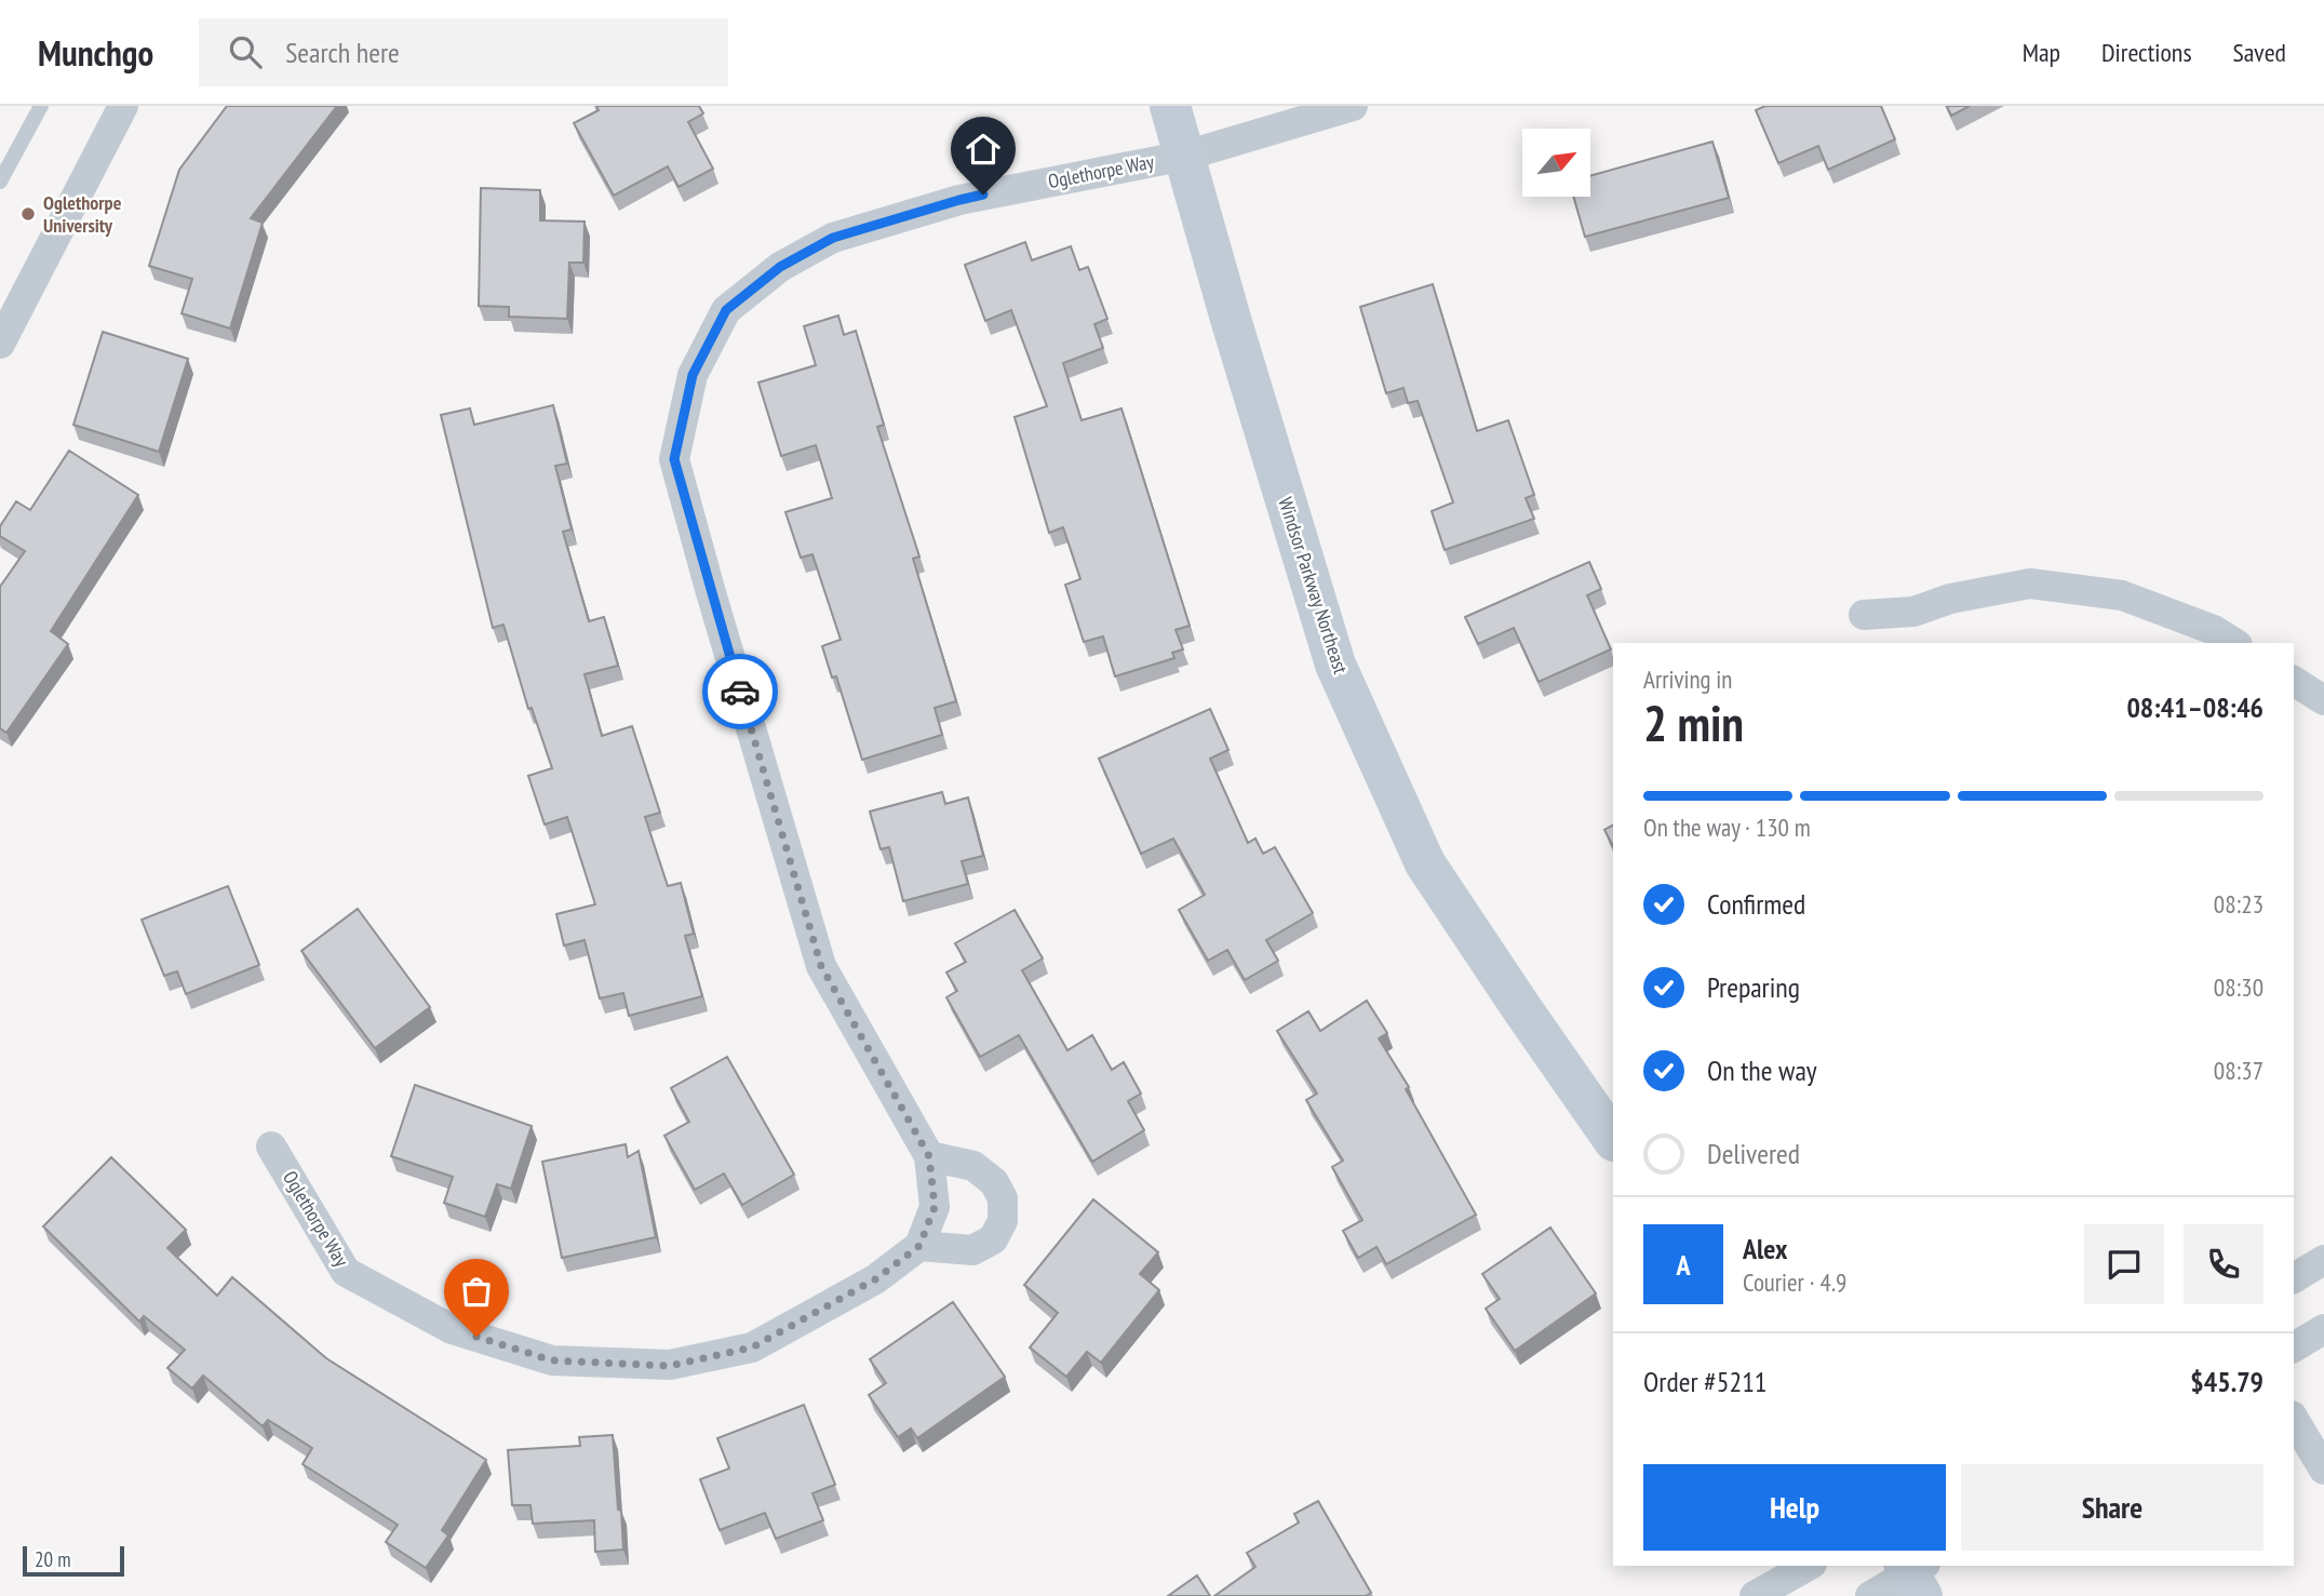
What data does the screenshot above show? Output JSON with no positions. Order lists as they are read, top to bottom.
{
  "streets": {
    "street": ["Oglethorpe Way", "Windsor Parkway Northeast"]
  },
  "crossings": [
    ["Oglethorpe Way", "Windsor Parkway Northeast"]
  ],
  "places": ["Oglethorpe University"],
  "scale_bar": "20 m",
  "north": "top right",
  "page": {
    "header": "Munchgo",
    "search": "Search here",
    "nav": ["Map", "Directions", "Saved"],
    "heading": ["2 min", "Arriving in", "08:41–08:46"],
    "panel": [
      "Alex",
      "Courier · 4.9",
      "Order #5211",
      "$45.79"
    ],
    "bar": "On the way · 130 m",
    "list": [
      ["Confirmed", "08:23"],
      ["Preparing", "08:30"],
      ["On the way", "08:37"],
      "Delivered"
    ],
    "round": "A",
    "buttons": ["Help", "Share"],
    "scale": "20 m"
  }
}
